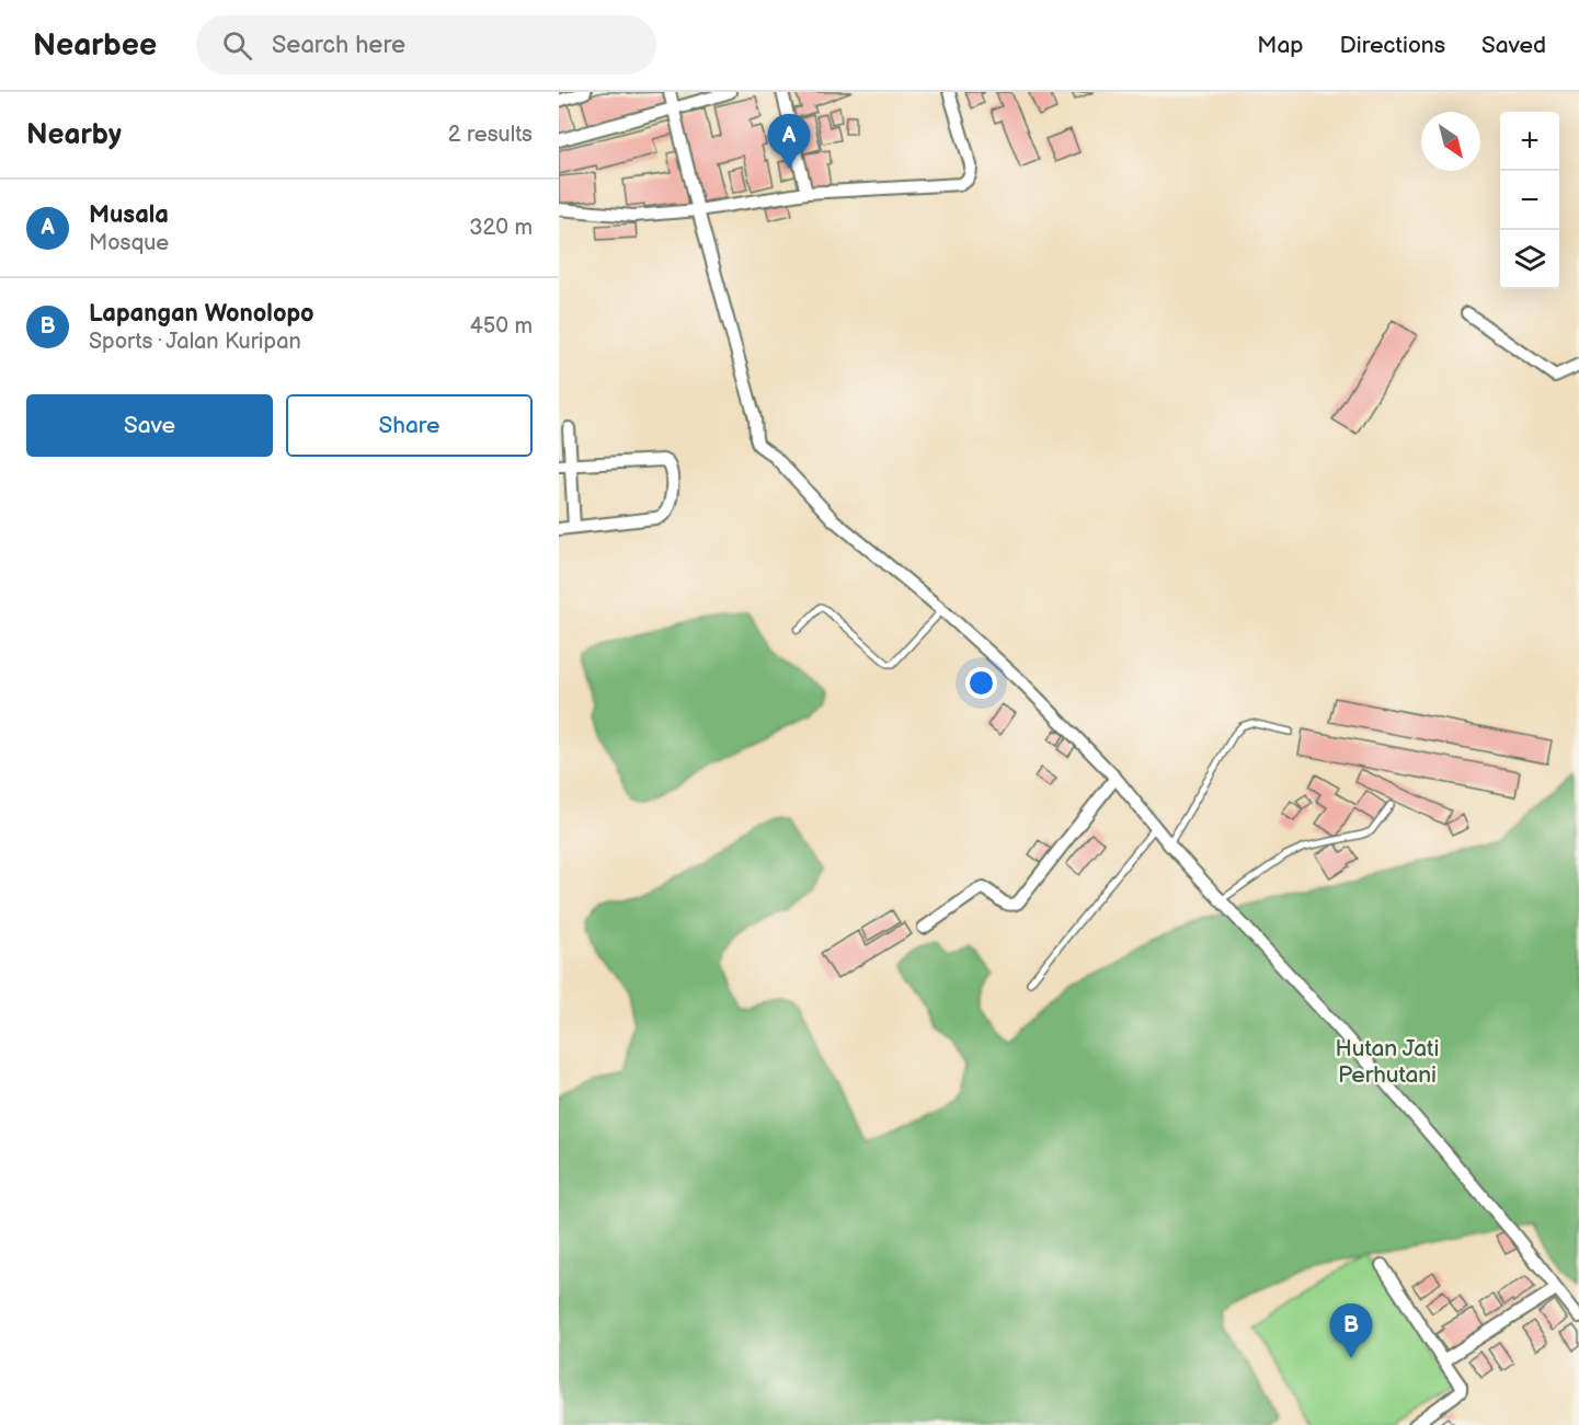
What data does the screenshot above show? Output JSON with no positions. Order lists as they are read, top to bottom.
{
  "parks": ["Hutan Jati Perhutani"],
  "north": "bottom right",
  "page": {
    "header": "Nearbee",
    "search": "Search here",
    "nav": ["Map", "Directions", "Saved"],
    "heading": ["Nearby", "2 results"],
    "map_buttons": ["+", "−"],
    "pins": ["A", "B"],
    "list": [
      {
        "mark": "A",
        "name": "Musala",
        "note": "Mosque",
        "value": "320 m"
      },
      {
        "mark": "B",
        "name": "Lapangan Wonolopo",
        "note": "Sports · Jalan Kuripan",
        "value": "450 m"
      }
    ],
    "buttons": ["Save", "Share"]
  }
}
